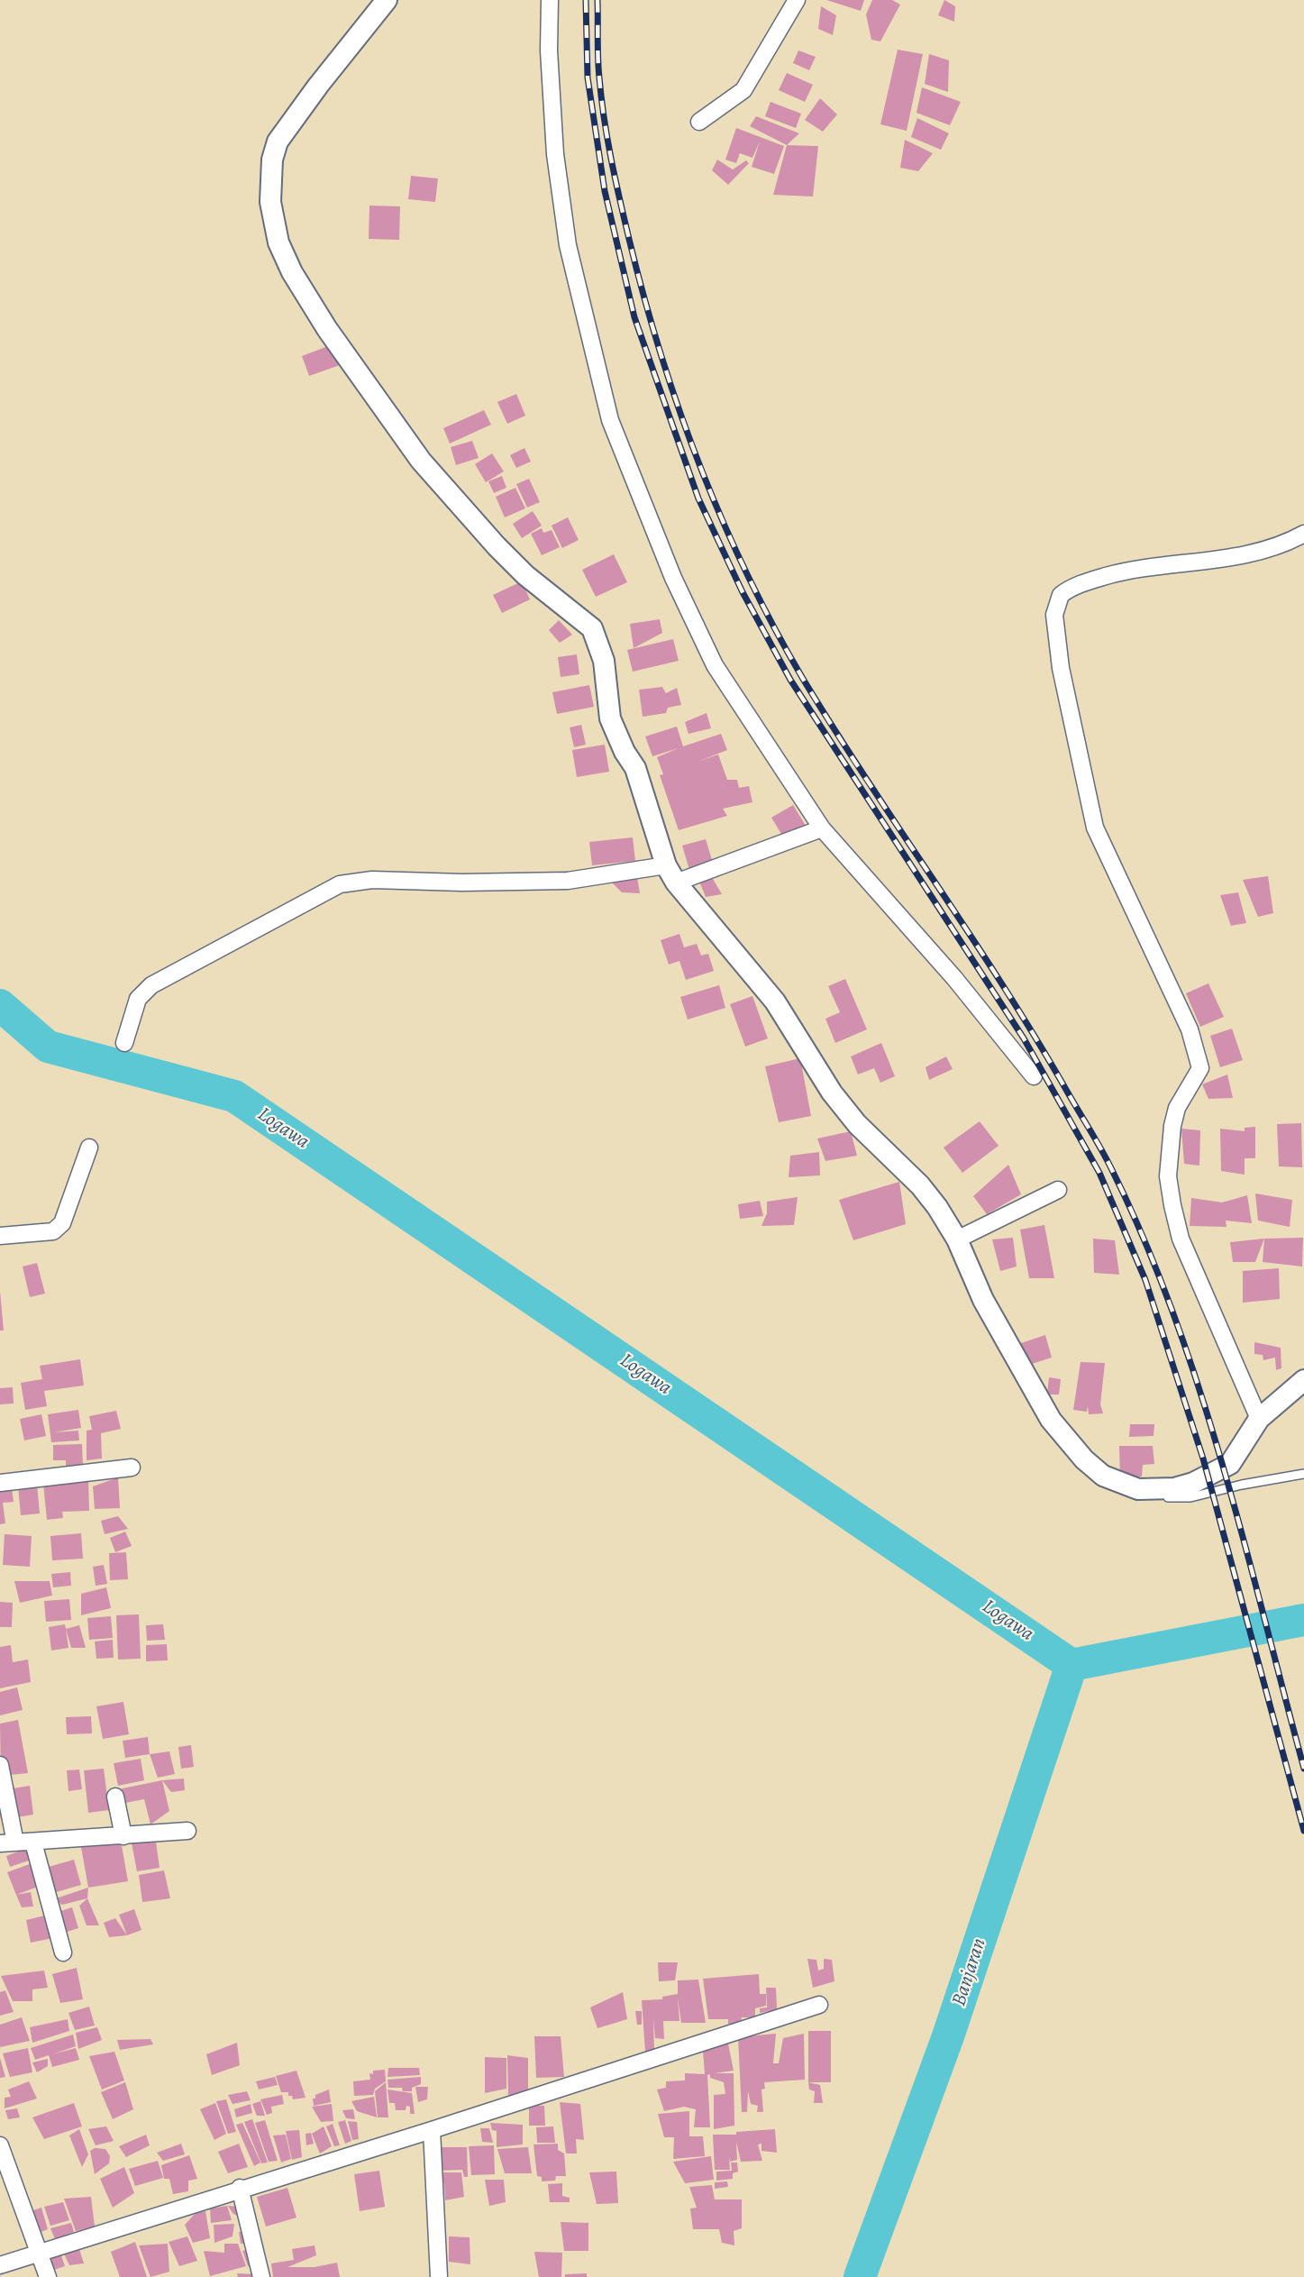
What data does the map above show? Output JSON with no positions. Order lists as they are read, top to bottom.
{
  "water": ["Logawa", "Banjaran"]
}
